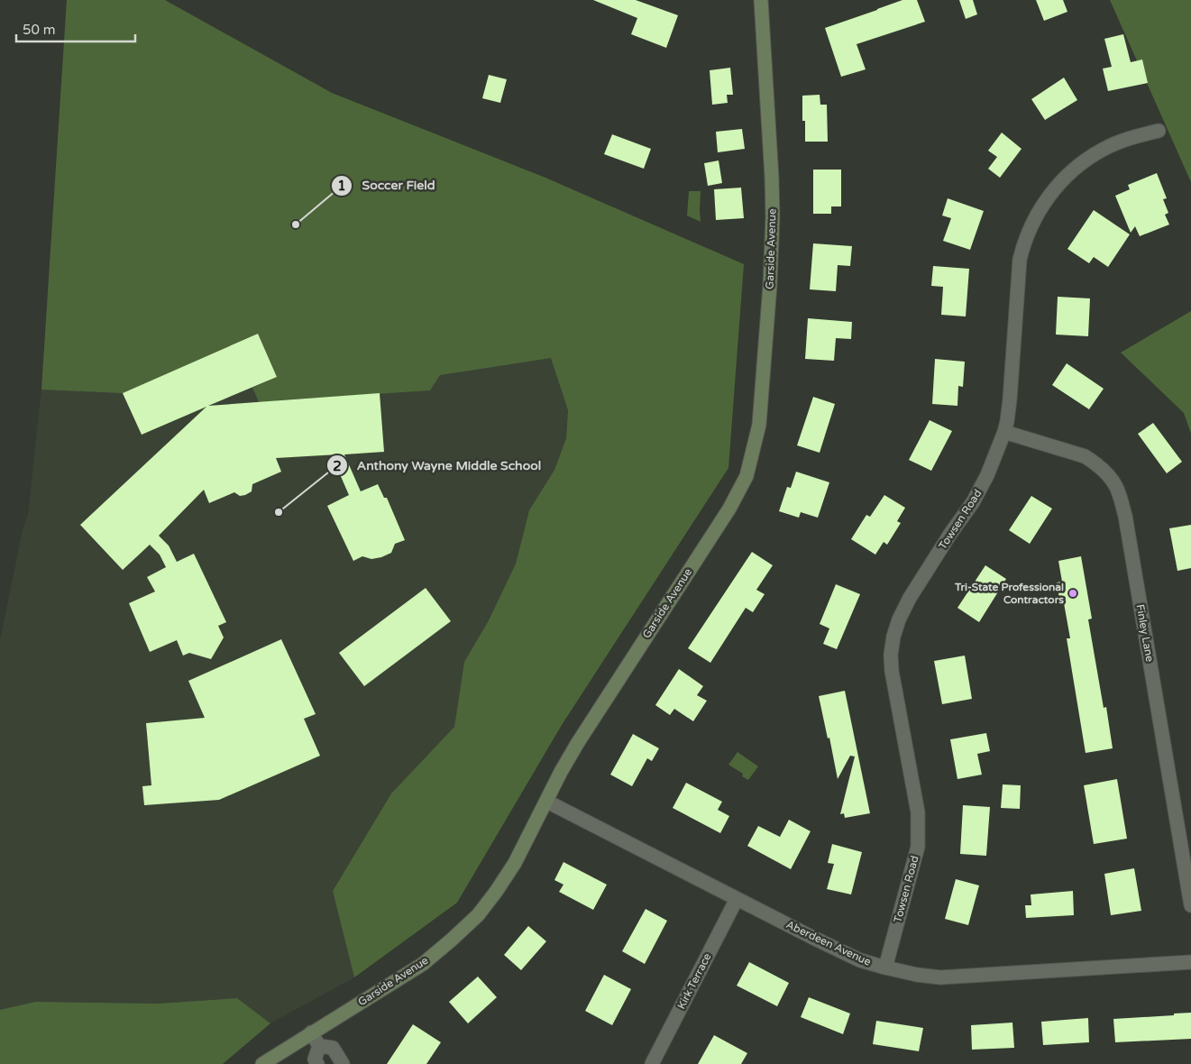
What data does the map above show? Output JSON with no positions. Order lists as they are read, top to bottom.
{
  "streets": {
    "street": [
      "Garside Avenue",
      "Towsen Road",
      "Finley Lane",
      "Aberdeen Avenue",
      "Kirk Terrace"
    ]
  },
  "crossings": [
    ["Garside Avenue", "Aberdeen Avenue"],
    ["Towsen Road", "Finley Lane"],
    ["Towsen Road", "Aberdeen Avenue"],
    ["Aberdeen Avenue", "Kirk Terrace"]
  ],
  "places": ["Soccer Field", "Anthony Wayne Middle School", "Tri-State Professional Contractors"],
  "scale_bar": "50 m"
}
